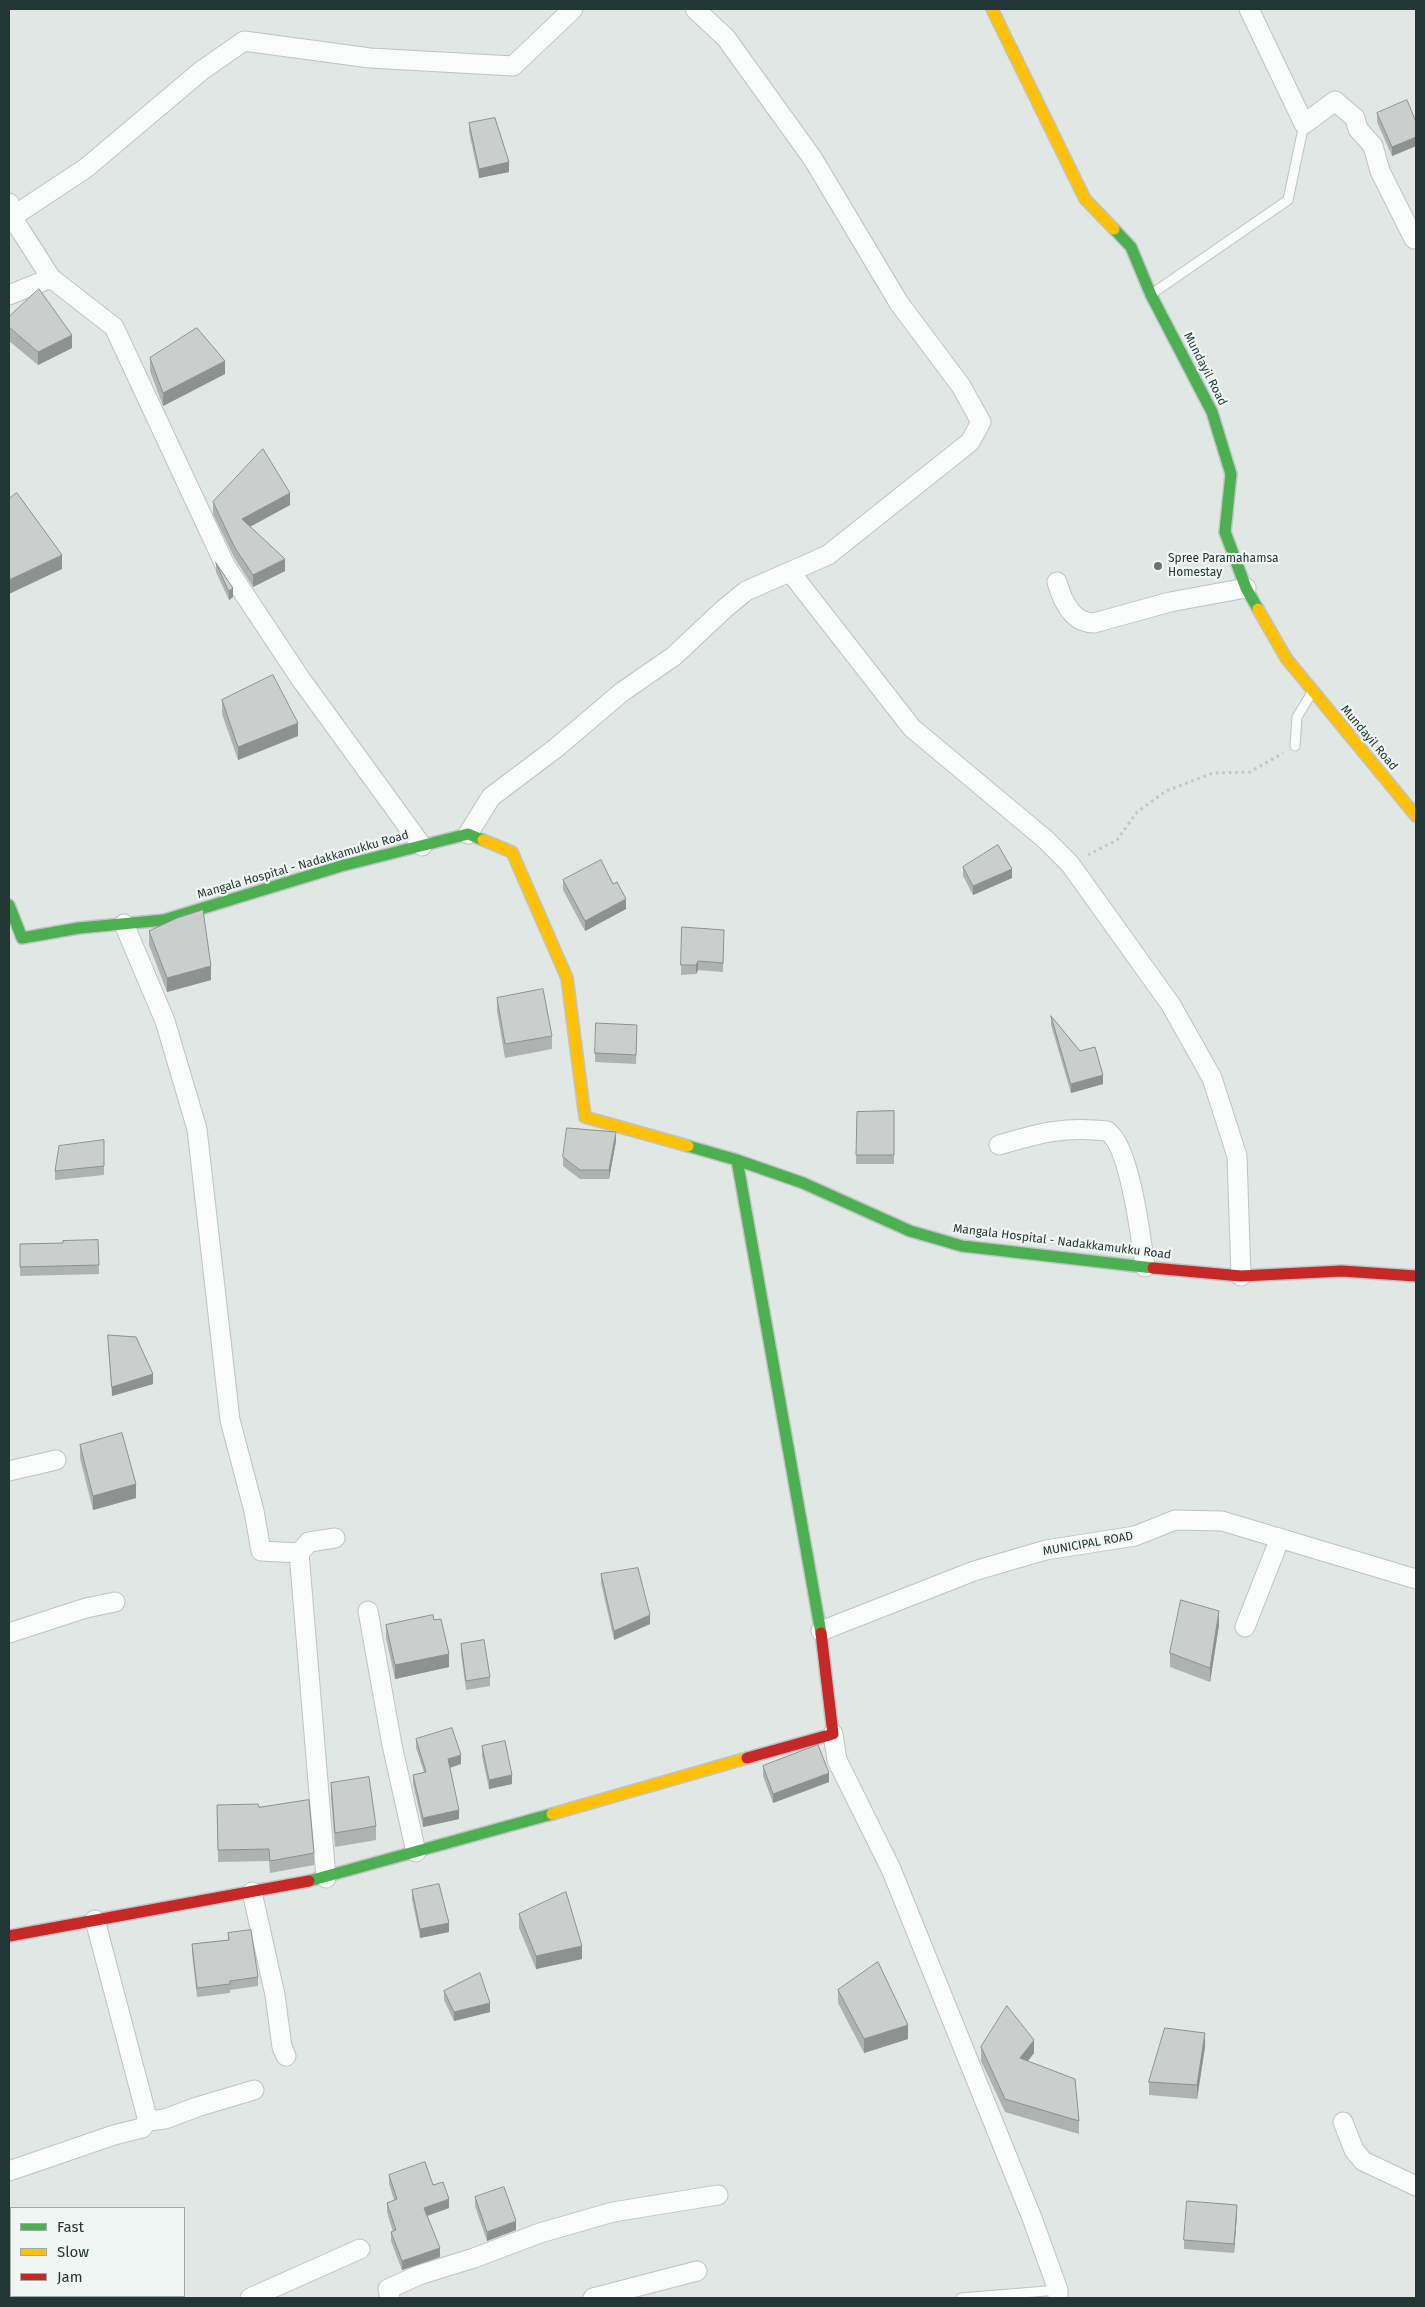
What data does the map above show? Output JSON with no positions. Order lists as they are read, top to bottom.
{
  "streets": {
    "main road": ["Mundayil Road", "Mangala Hospital - Nadakkamukku Road"],
    "street": ["MUNICIPAL ROAD"]
  },
  "places": ["Spree Paramahamsa Homestay"],
  "legend": ["Fast", "Slow", "Jam"]
}
